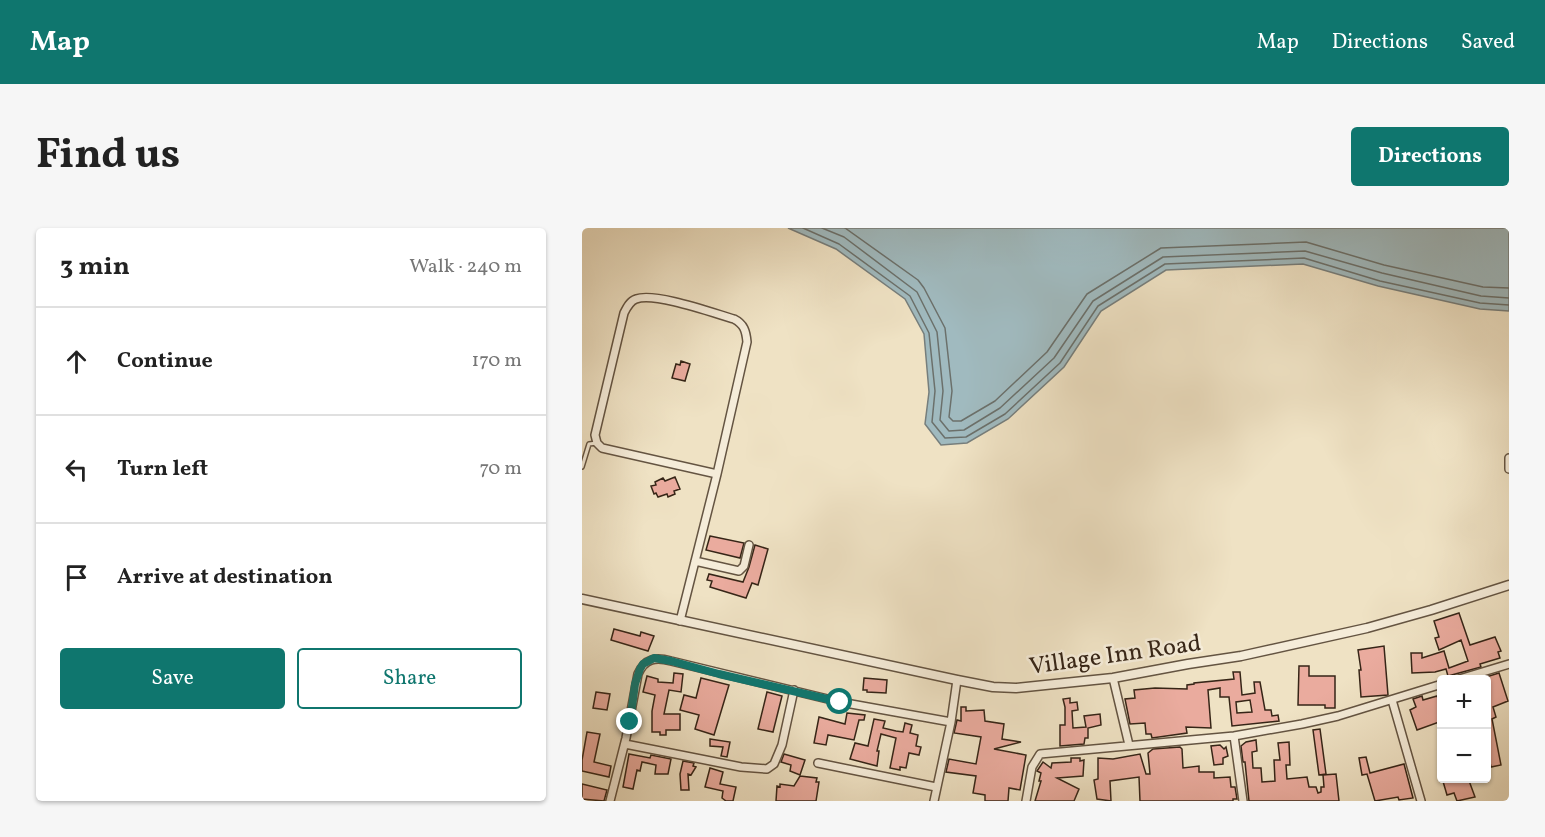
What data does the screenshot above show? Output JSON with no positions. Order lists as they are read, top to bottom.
{
  "streets": {
    "street": ["Village Inn Road"]
  },
  "page": {
    "header": "Map",
    "nav": ["Map", "Directions", "Saved"],
    "title": "Find us",
    "buttons": [
      "Directions",
      ["Save", "Share"]
    ],
    "heading": ["3 min", "Walk · 240 m"],
    "list": [
      ["Continue", "170 m"],
      ["Turn left", "70 m"],
      "Arrive at destination"
    ],
    "map_buttons": ["+", "−"]
  }
}
